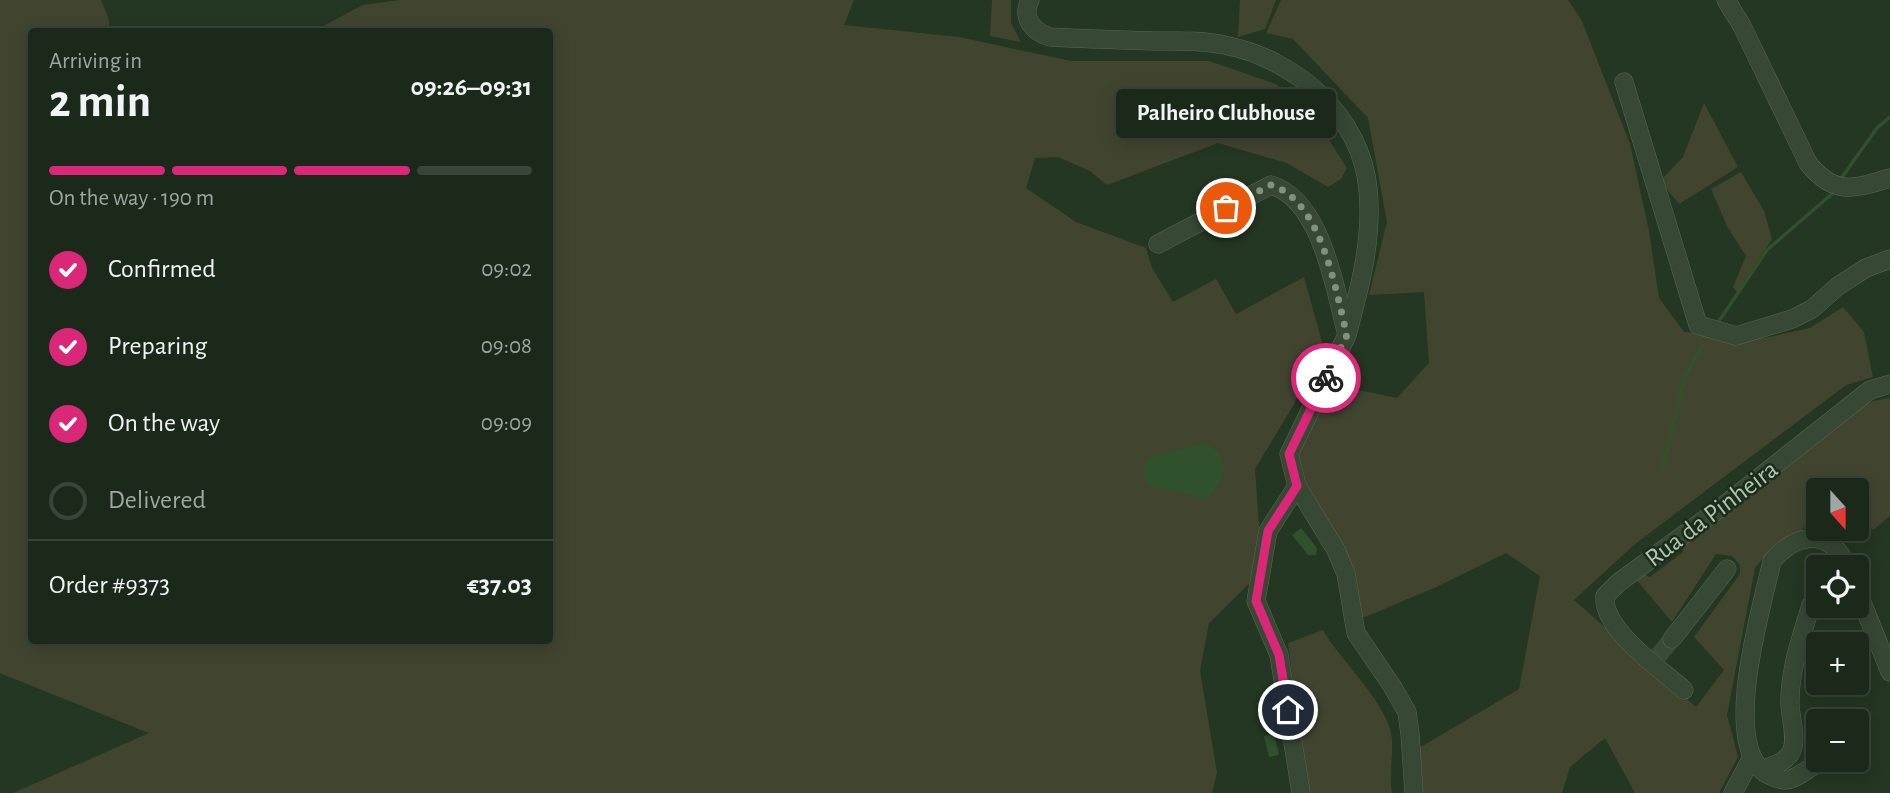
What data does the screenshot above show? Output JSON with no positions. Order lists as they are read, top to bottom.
{
  "streets": {
    "street": ["Rua da Pinheira"]
  },
  "places": ["Palheiro Clubhouse"],
  "north": "bottom",
  "page": {
    "heading": ["2 min", "Arriving in", "09:26–09:31"],
    "panel": ["Order #9373", "€37.03"],
    "bubble": "Palheiro Clubhouse",
    "bar": "On the way · 190 m",
    "list": [
      ["Confirmed", "09:02"],
      ["Preparing", "09:08"],
      ["On the way", "09:09"],
      "Delivered"
    ],
    "map_buttons": ["+", "−"]
  }
}
